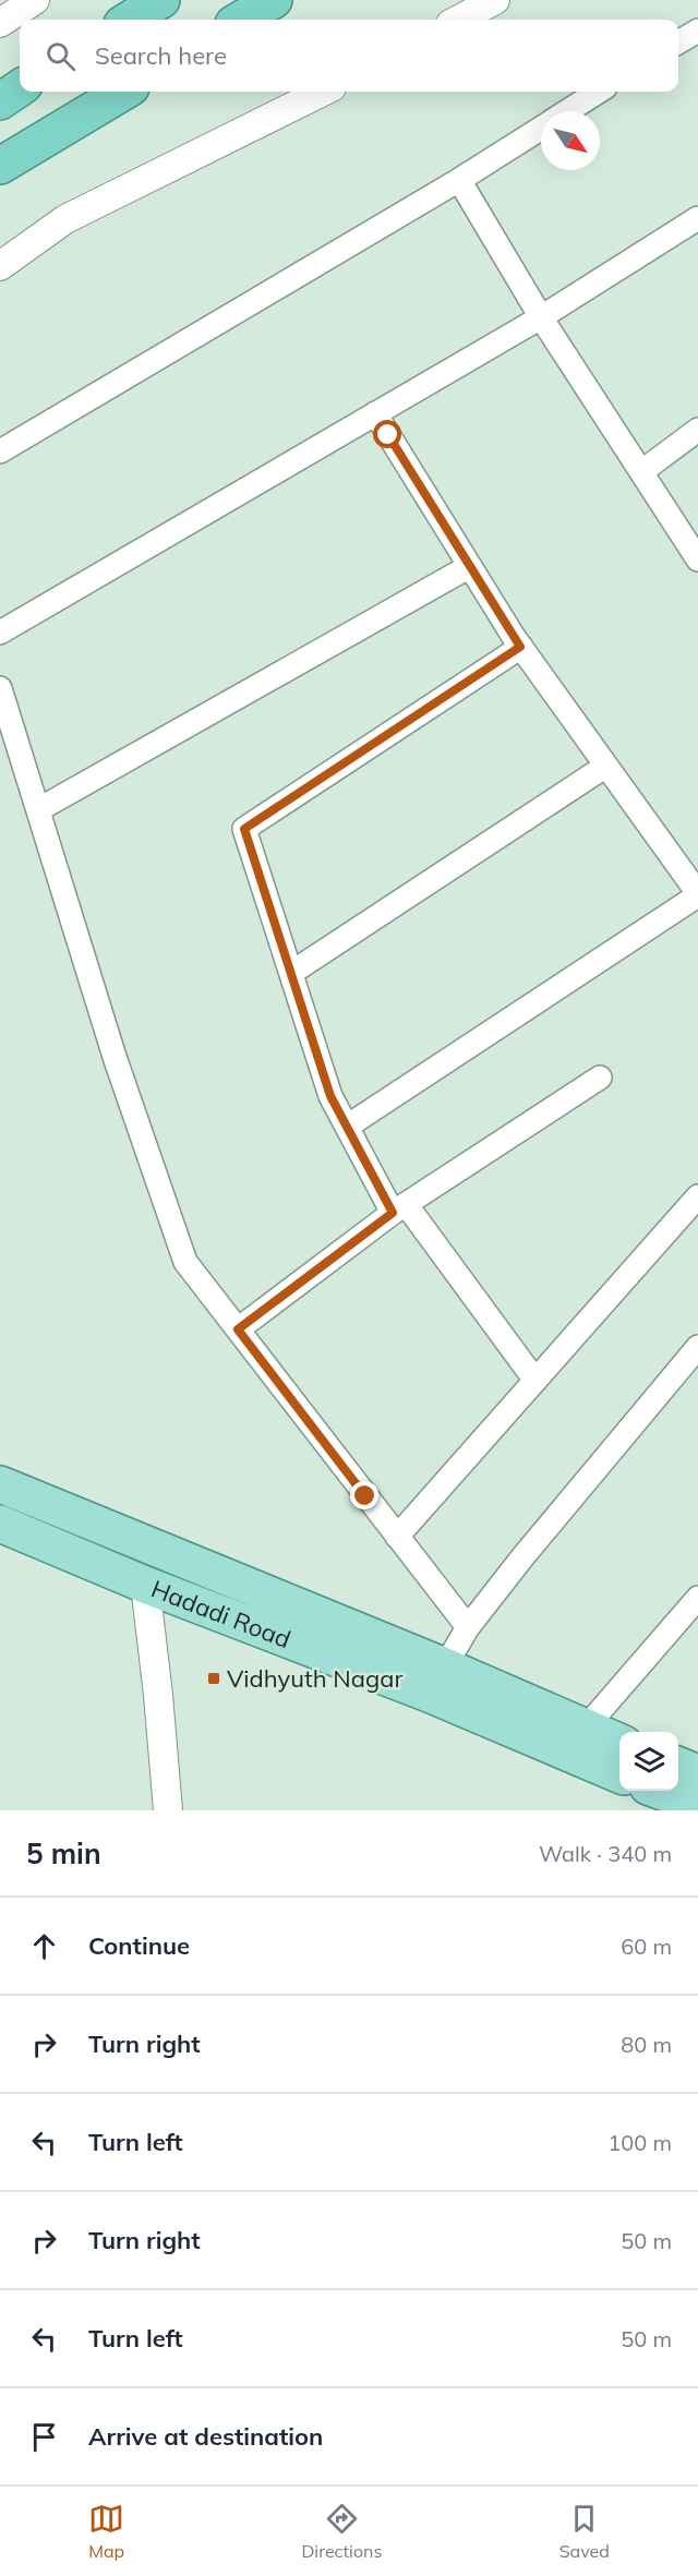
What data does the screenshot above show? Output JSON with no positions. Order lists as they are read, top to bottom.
{
  "streets": {
    "main road": ["Hadadi Road"]
  },
  "places": {
    "transit": ["Vidhyuth Nagar"]
  },
  "north": "bottom right",
  "page": {
    "search": "Search here",
    "heading": ["5 min", "Walk · 340 m"],
    "list": [
      ["Continue", "60 m"],
      ["Turn right", "80 m"],
      ["Turn left", "100 m"],
      ["Turn right", "50 m"],
      ["Turn left", "50 m"],
      "Arrive at destination"
    ],
    "nav": ["Map", "Directions", "Saved"]
  }
}
